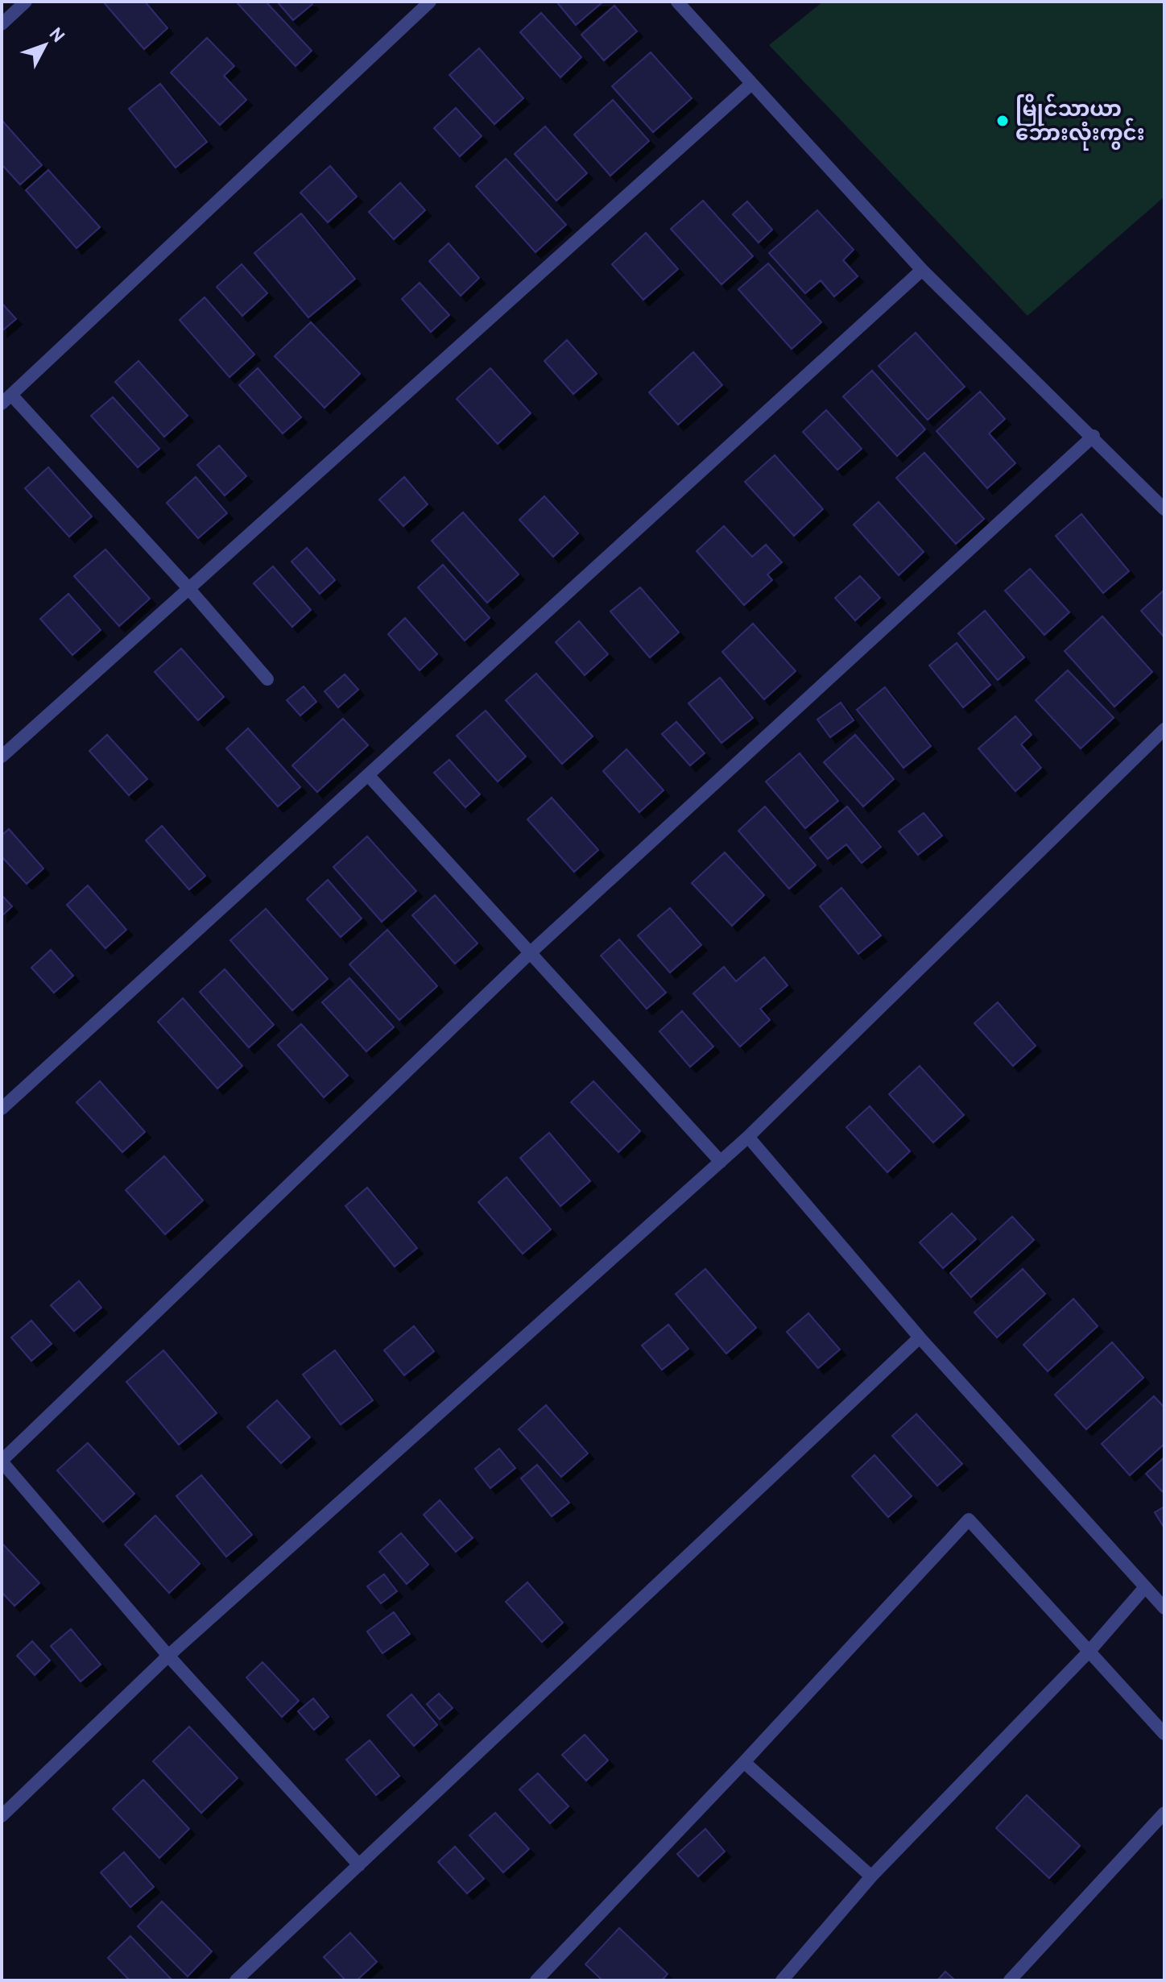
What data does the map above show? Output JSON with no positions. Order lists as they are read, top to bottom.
{
  "places": ["မြိုင်သာယာ ဘေားလုံးကွင်း"],
  "north": "top right"
}
